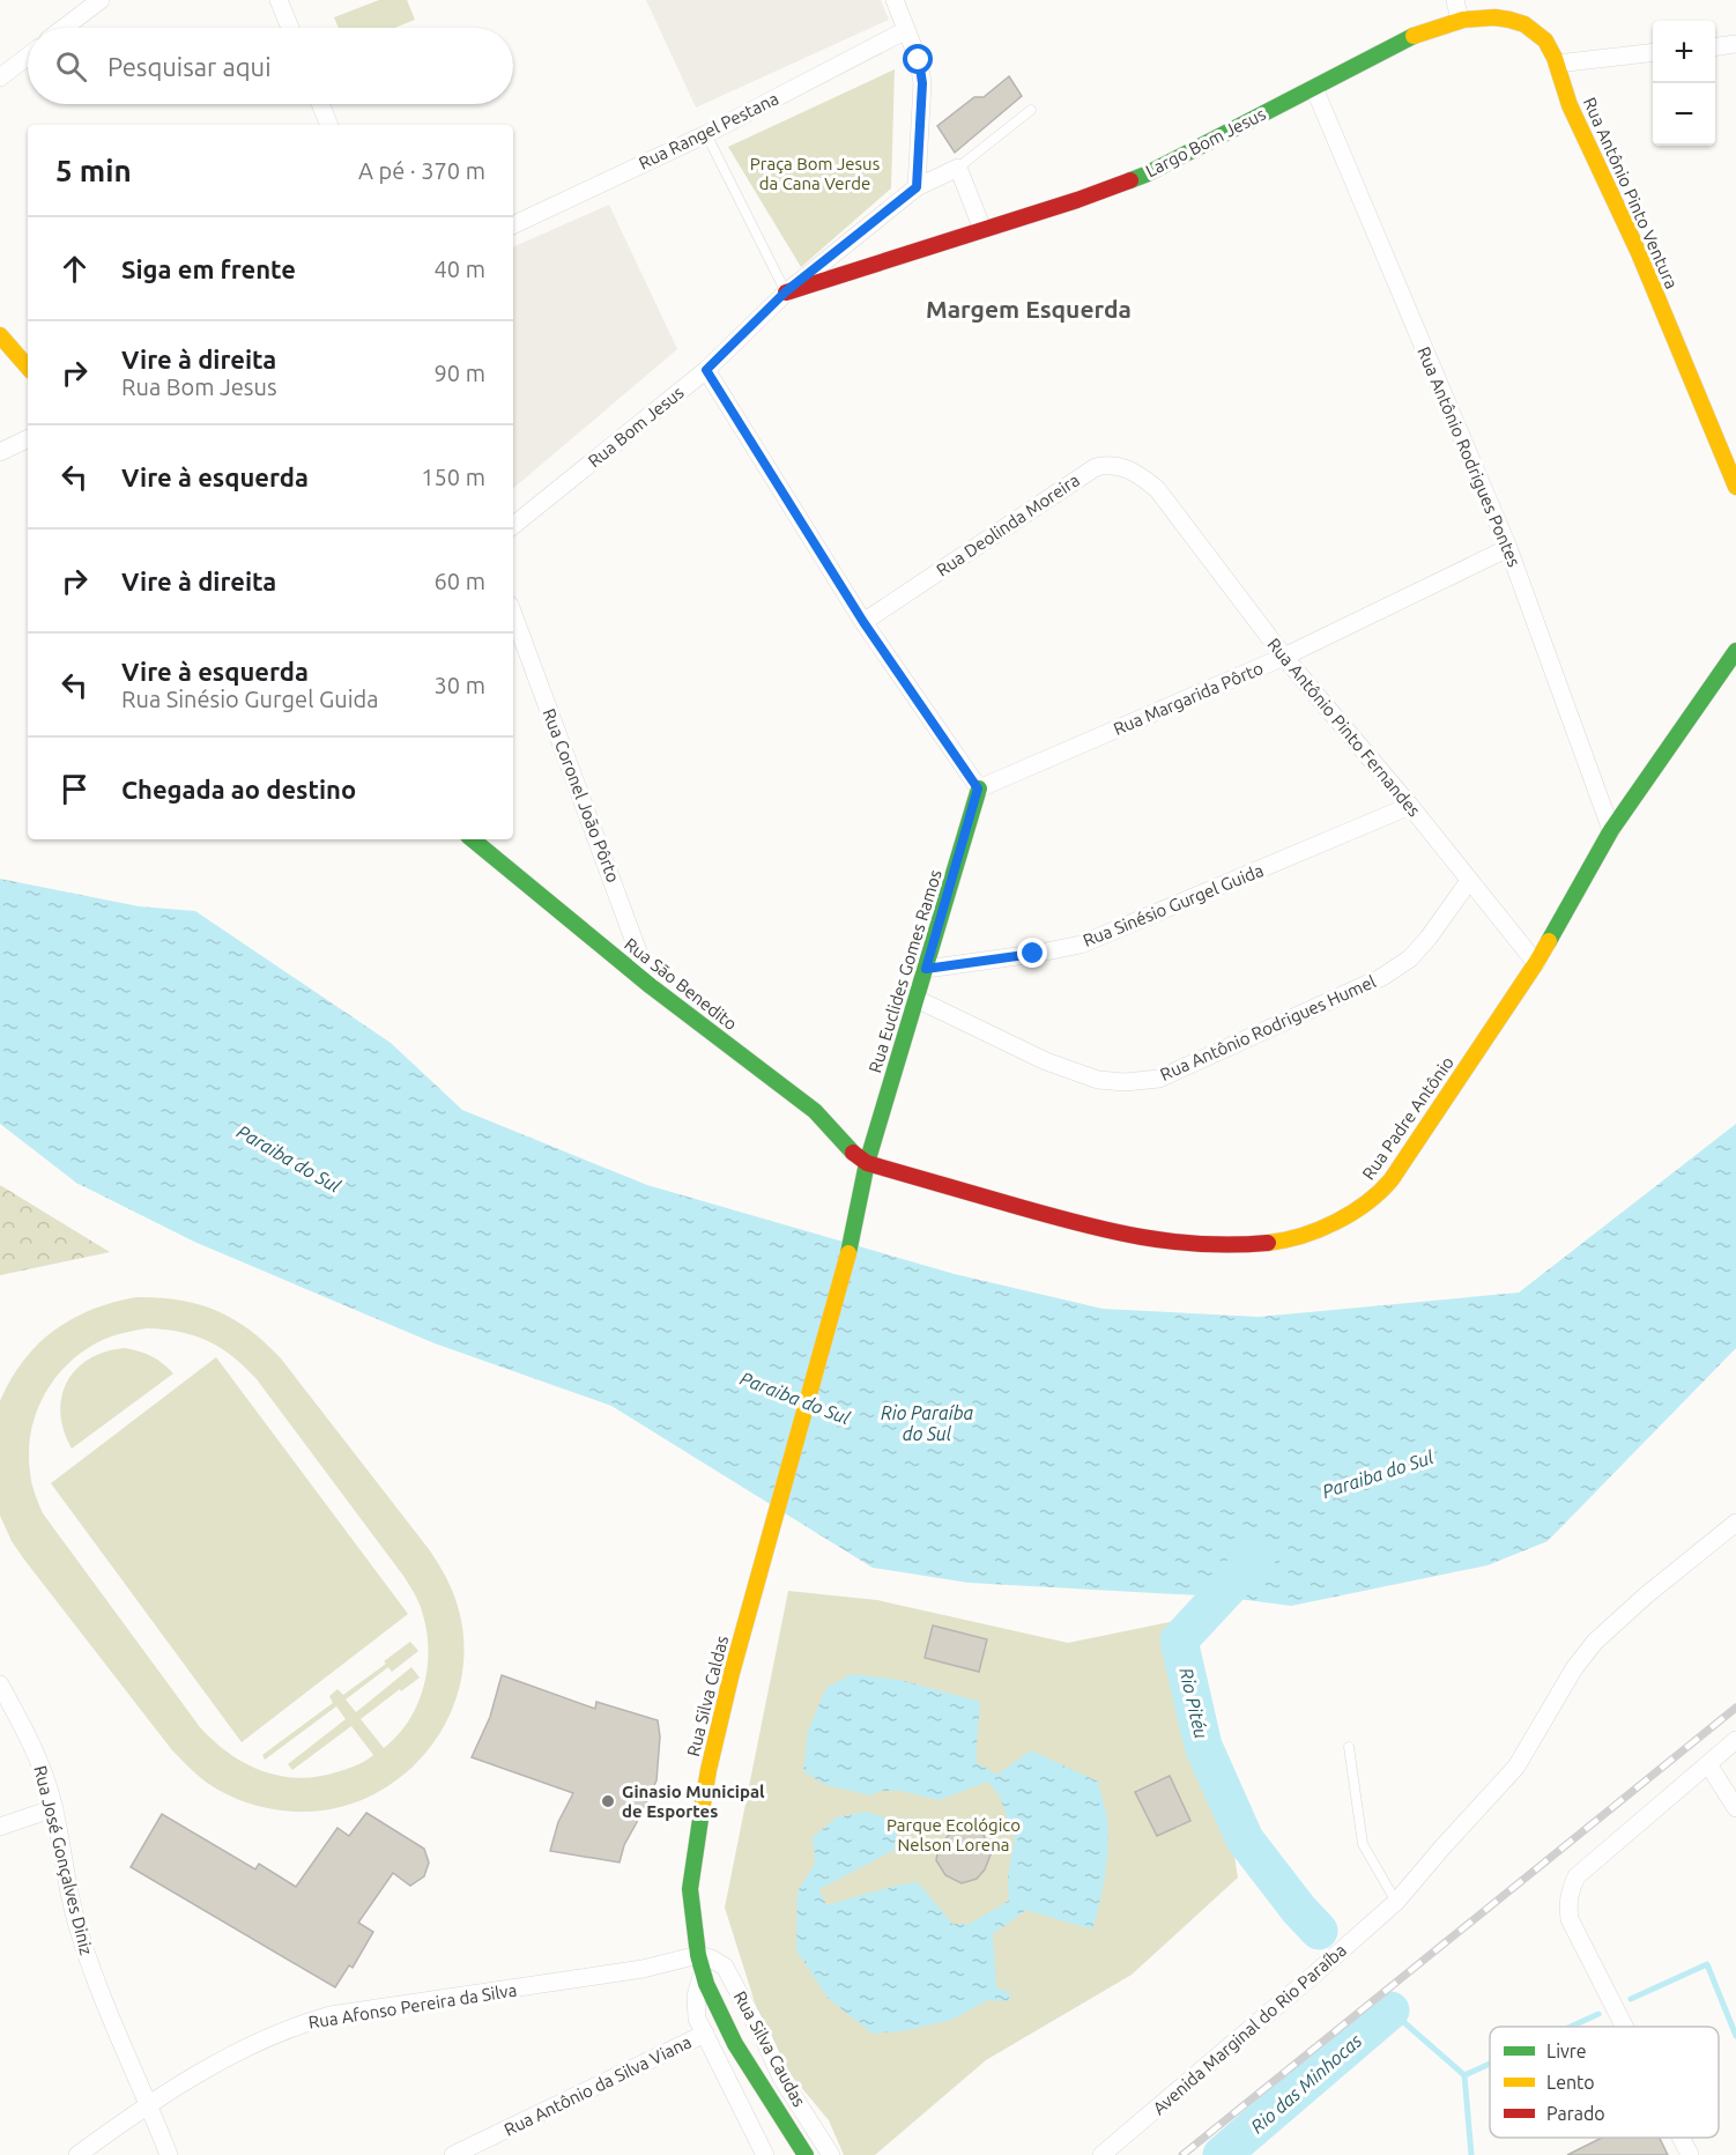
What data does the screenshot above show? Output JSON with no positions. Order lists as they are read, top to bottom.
{
  "streets": {
    "street": [
      "Rua Rangel Pestana",
      "Largo Bom Jesus",
      "Rua Antônio Pinto Ventura",
      "Rua Bom Jesus",
      "Rua Antônio Rodrigues Pontes",
      "Rua Deolinda Moreira",
      "Rua Margarida Pôrto",
      "Rua Antônio Pinto Fernandes",
      "Rua Coronel João Pôrto",
      "Rua Sinésio Gurgel Guida",
      "Rua Euclides Gomes Ramos",
      "Rua São Benedito",
      "Rua Antônio Rodrigues Humel",
      "Rua Padre Antônio",
      "Rua Silva Caldas",
      "Rua José Gonçalves Diniz",
      "Rua Afonso Pereira da Silva",
      "Avenida Marginal do Rio Paraíba",
      "Rua Silva Caudas",
      "Rua Antônio da Silva Viana"
    ]
  },
  "crossings": [
    ["Largo Bom Jesus", "Rua Antônio Pinto Ventura"],
    ["Largo Bom Jesus", "Rua Bom Jesus"],
    ["Largo Bom Jesus", "Rua Antônio Rodrigues Pontes"],
    ["Rua Antônio Rodrigues Pontes", "Rua Margarida Pôrto"],
    ["Rua Antônio Rodrigues Pontes", "Rua Padre Antônio"],
    ["Rua Deolinda Moreira", "Rua Antônio Pinto Fernandes"],
    ["Rua Margarida Pôrto", "Rua Antônio Pinto Fernandes"],
    ["Rua Margarida Pôrto", "Rua Euclides Gomes Ramos"],
    ["Rua Antônio Pinto Fernandes", "Rua Sinésio Gurgel Guida"],
    ["Rua Antônio Pinto Fernandes", "Rua Antônio Rodrigues Humel"],
    ["Rua Antônio Pinto Fernandes", "Rua Padre Antônio"],
    ["Rua Coronel João Pôrto", "Rua São Benedito"],
    ["Rua Sinésio Gurgel Guida", "Rua Euclides Gomes Ramos"],
    ["Rua Euclides Gomes Ramos", "Rua São Benedito"],
    ["Rua Euclides Gomes Ramos", "Rua Antônio Rodrigues Humel"],
    ["Rua Euclides Gomes Ramos", "Rua Padre Antônio"],
    ["Rua Euclides Gomes Ramos", "Rua Silva Caldas"],
    ["Rua São Benedito", "Rua Padre Antônio"],
    ["Rua Silva Caldas", "Rua Afonso Pereira da Silva"],
    ["Rua Silva Caldas", "Rua Silva Caudas"],
    ["Rua José Gonçalves Diniz", "Rua Afonso Pereira da Silva"],
    ["Rua Afonso Pereira da Silva", "Rua Silva Caudas"]
  ],
  "districts": ["Margem Esquerda"],
  "water": [
    "Paraiba do Sul",
    "Rio Paraíba do Sul",
    "Rio Pitéu",
    "Rio das Minhocas"
  ],
  "parks": ["Praça Bom Jesus da Cana Verde", "Parque Ecológico Nelson Lorena"],
  "places": ["Ginasio Municipal de Esportes"],
  "legend": ["Livre", "Lento", "Parado"],
  "page": {
    "map_buttons": ["+", "−"],
    "search": "Pesquisar aqui",
    "heading": ["5 min", "A pé · 370 m"],
    "list": [
      ["Siga em frente", "40 m"],
      ["Vire à direita", "Rua Bom Jesus", "90 m"],
      ["Vire à esquerda", "150 m"],
      ["Vire à direita", "60 m"],
      ["Vire à esquerda", "Rua Sinésio Gurgel Guida", "30 m"],
      "Chegada ao destino"
    ]
  }
}
